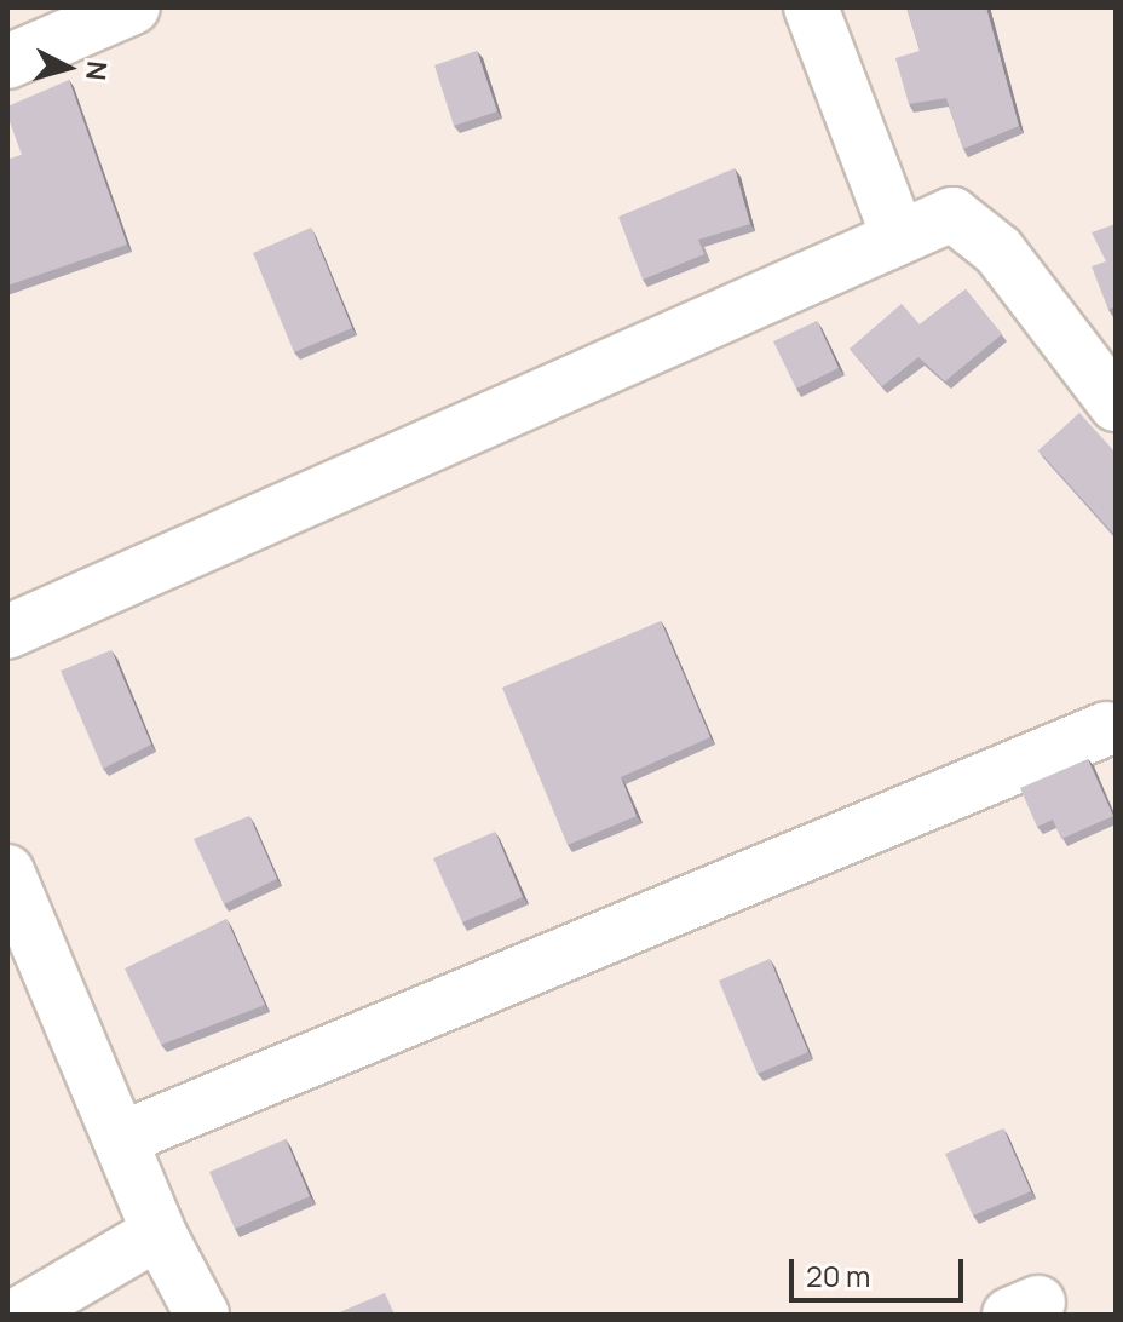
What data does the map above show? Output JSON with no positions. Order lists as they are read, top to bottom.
{
  "scale_bar": "20 m",
  "north": "right"
}
